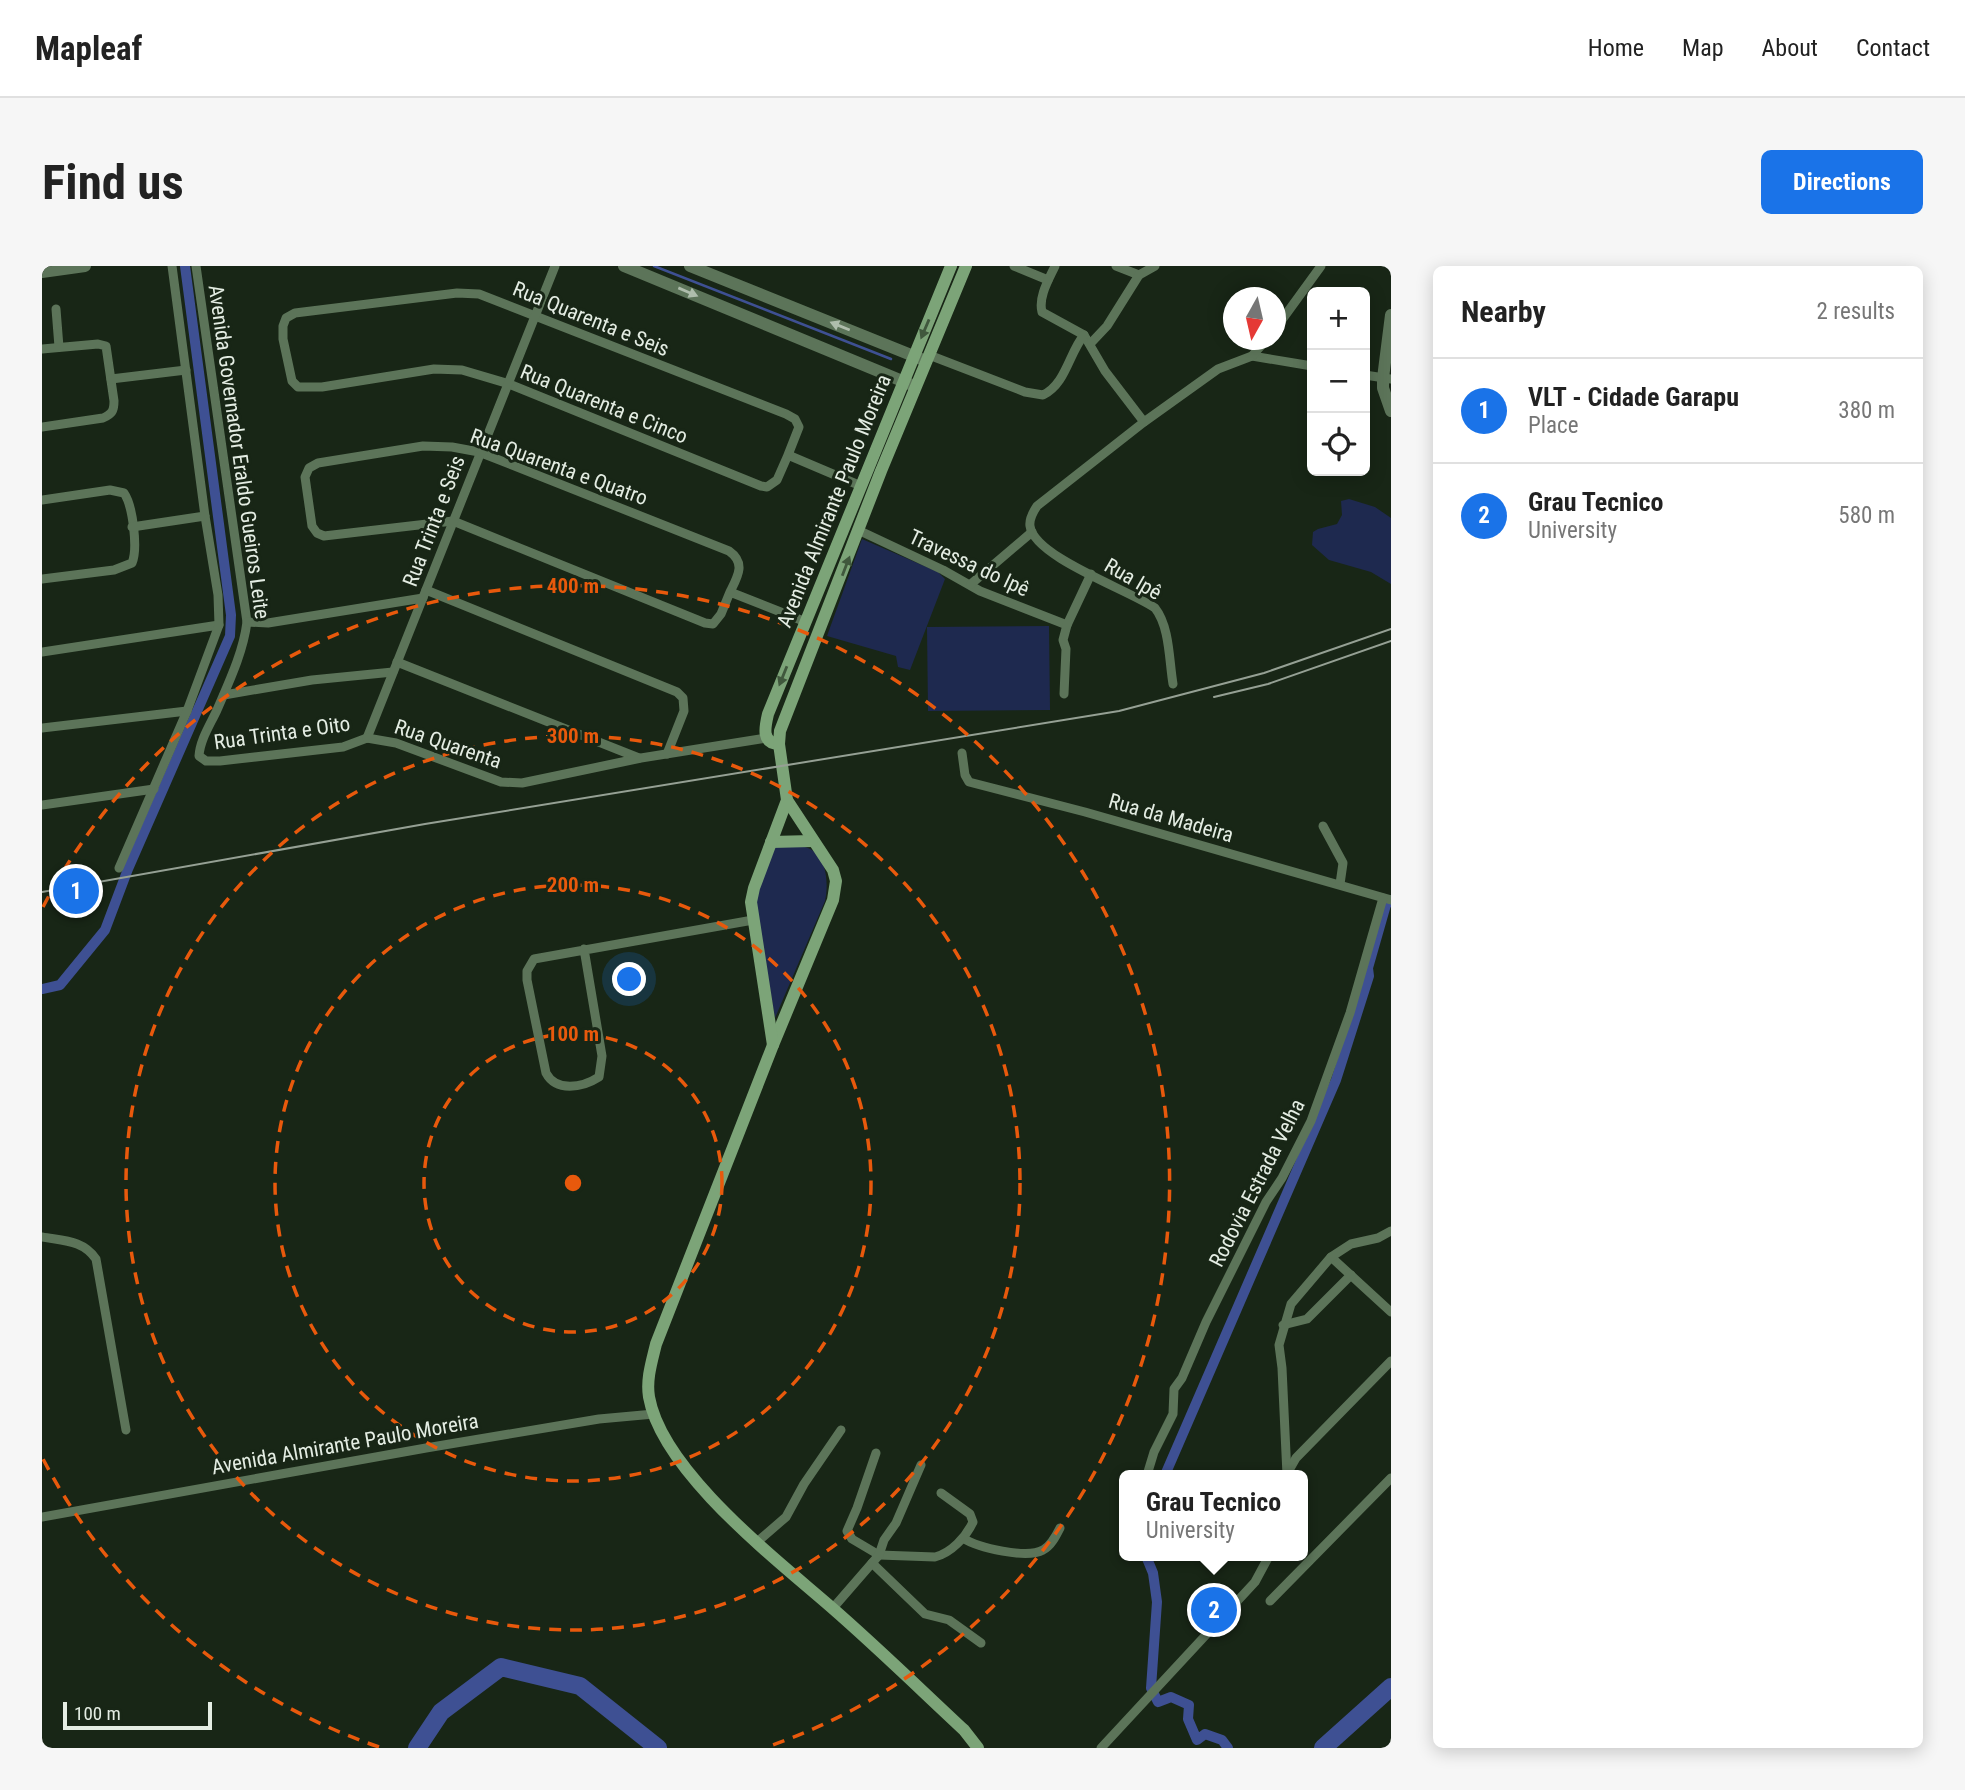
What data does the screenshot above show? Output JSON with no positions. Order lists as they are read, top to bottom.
{
  "streets": {
    "main road": ["Avenida Almirante Paulo Moreira"],
    "street": [
      "Rua Quarenta e Seis",
      "Rua Quarenta e Cinco",
      "Avenida Governador Eraldo Gueiros Leite",
      "Rua Quarenta e Quatro",
      "Rua Trinta e Seis",
      "Travessa do Ipê",
      "Rua Ipê",
      "Rua Trinta e Oito",
      "Rua Quarenta",
      "Rua da Madeira",
      "Rodovia Estrada Velha"
    ]
  },
  "crossings": [
    ["Rua Quarenta e Seis", "Rua Quarenta e Cinco"],
    ["Rua Quarenta e Seis", "Rua Trinta e Seis"],
    ["Rua Quarenta e Cinco", "Rua Trinta e Seis"],
    ["Avenida Governador Eraldo Gueiros Leite", "Rua Trinta e Oito"],
    ["Rua Quarenta e Quatro", "Rua Trinta e Seis"],
    ["Avenida Almirante Paulo Moreira", "Travessa do Ipê"],
    ["Avenida Almirante Paulo Moreira", "Rua Quarenta"],
    ["Rua Trinta e Seis", "Rua Trinta e Oito"],
    ["Rua Trinta e Seis", "Rua Quarenta"],
    ["Rua Trinta e Oito", "Rua Quarenta"],
    ["Rua da Madeira", "Rodovia Estrada Velha"]
  ],
  "scale_bar": "100 m",
  "north": "bottom",
  "page": {
    "header": "Mapleaf",
    "nav": [
      "Home",
      "Map",
      "About",
      "Contact"
    ],
    "buttons": "Directions",
    "title": "Find us",
    "heading": ["Nearby", "2 results"],
    "map_buttons": ["+", "−"],
    "list": [
      {
        "mark": "1",
        "name": "VLT - Cidade Garapu",
        "note": "Place",
        "value": "380 m"
      },
      {
        "mark": "2",
        "name": "Grau Tecnico",
        "note": "University",
        "value": "580 m"
      }
    ],
    "pins": ["1", "2"],
    "popup": ["Grau Tecnico", "University"],
    "scale": "100 m"
  },
  "rings": [
    "400 m",
    "300 m",
    "200 m",
    "100 m"
  ]
}
